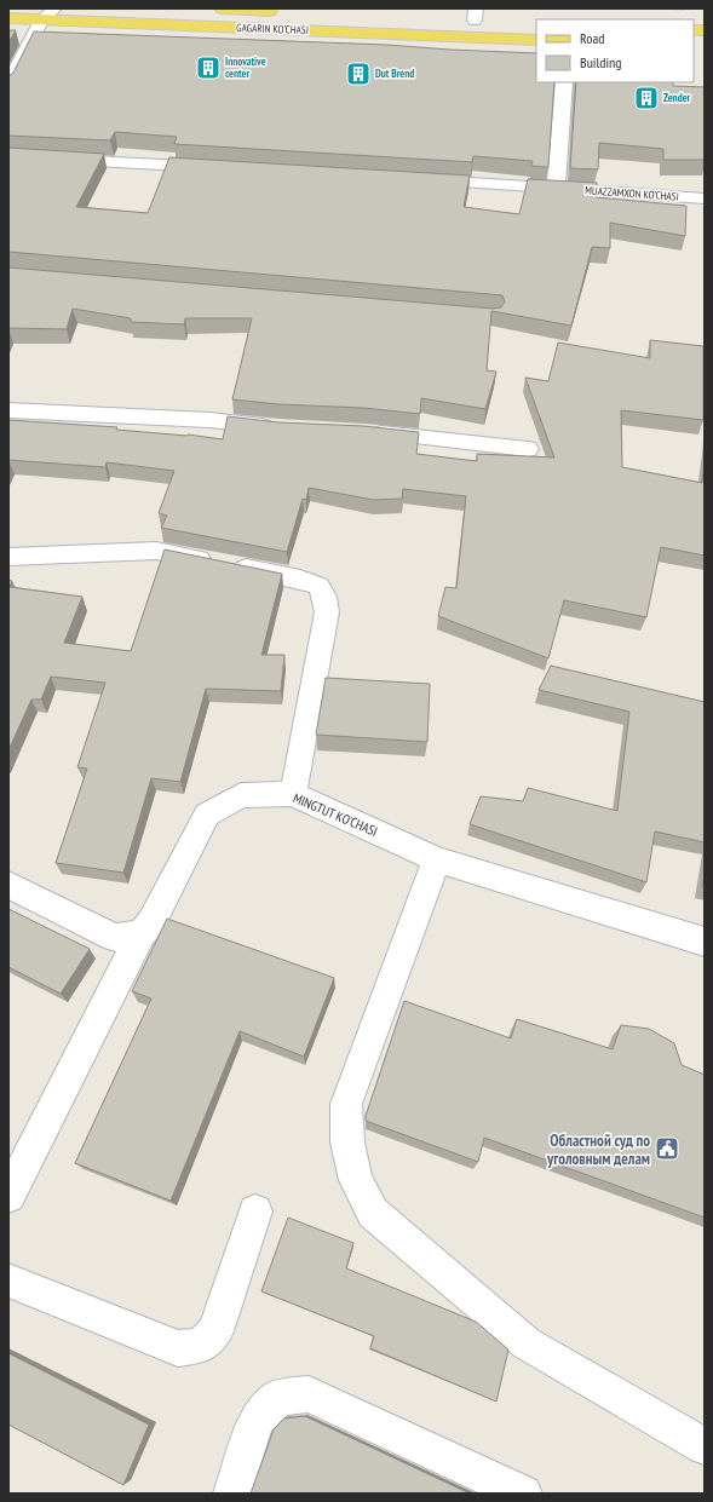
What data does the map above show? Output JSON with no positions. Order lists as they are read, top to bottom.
{
  "streets": {
    "main road": ["GAGARIN KO'CHASI"],
    "street": ["MUAZZAMXON KO'CHASI", "MINGTUT KO'CHASI"]
  },
  "places": {
    "building": ["Innovative center", "Dut Brend", "Zender"],
    "public building": ["Областной суд по уголовным делам"]
  },
  "legend": ["Road", "Building"]
}
